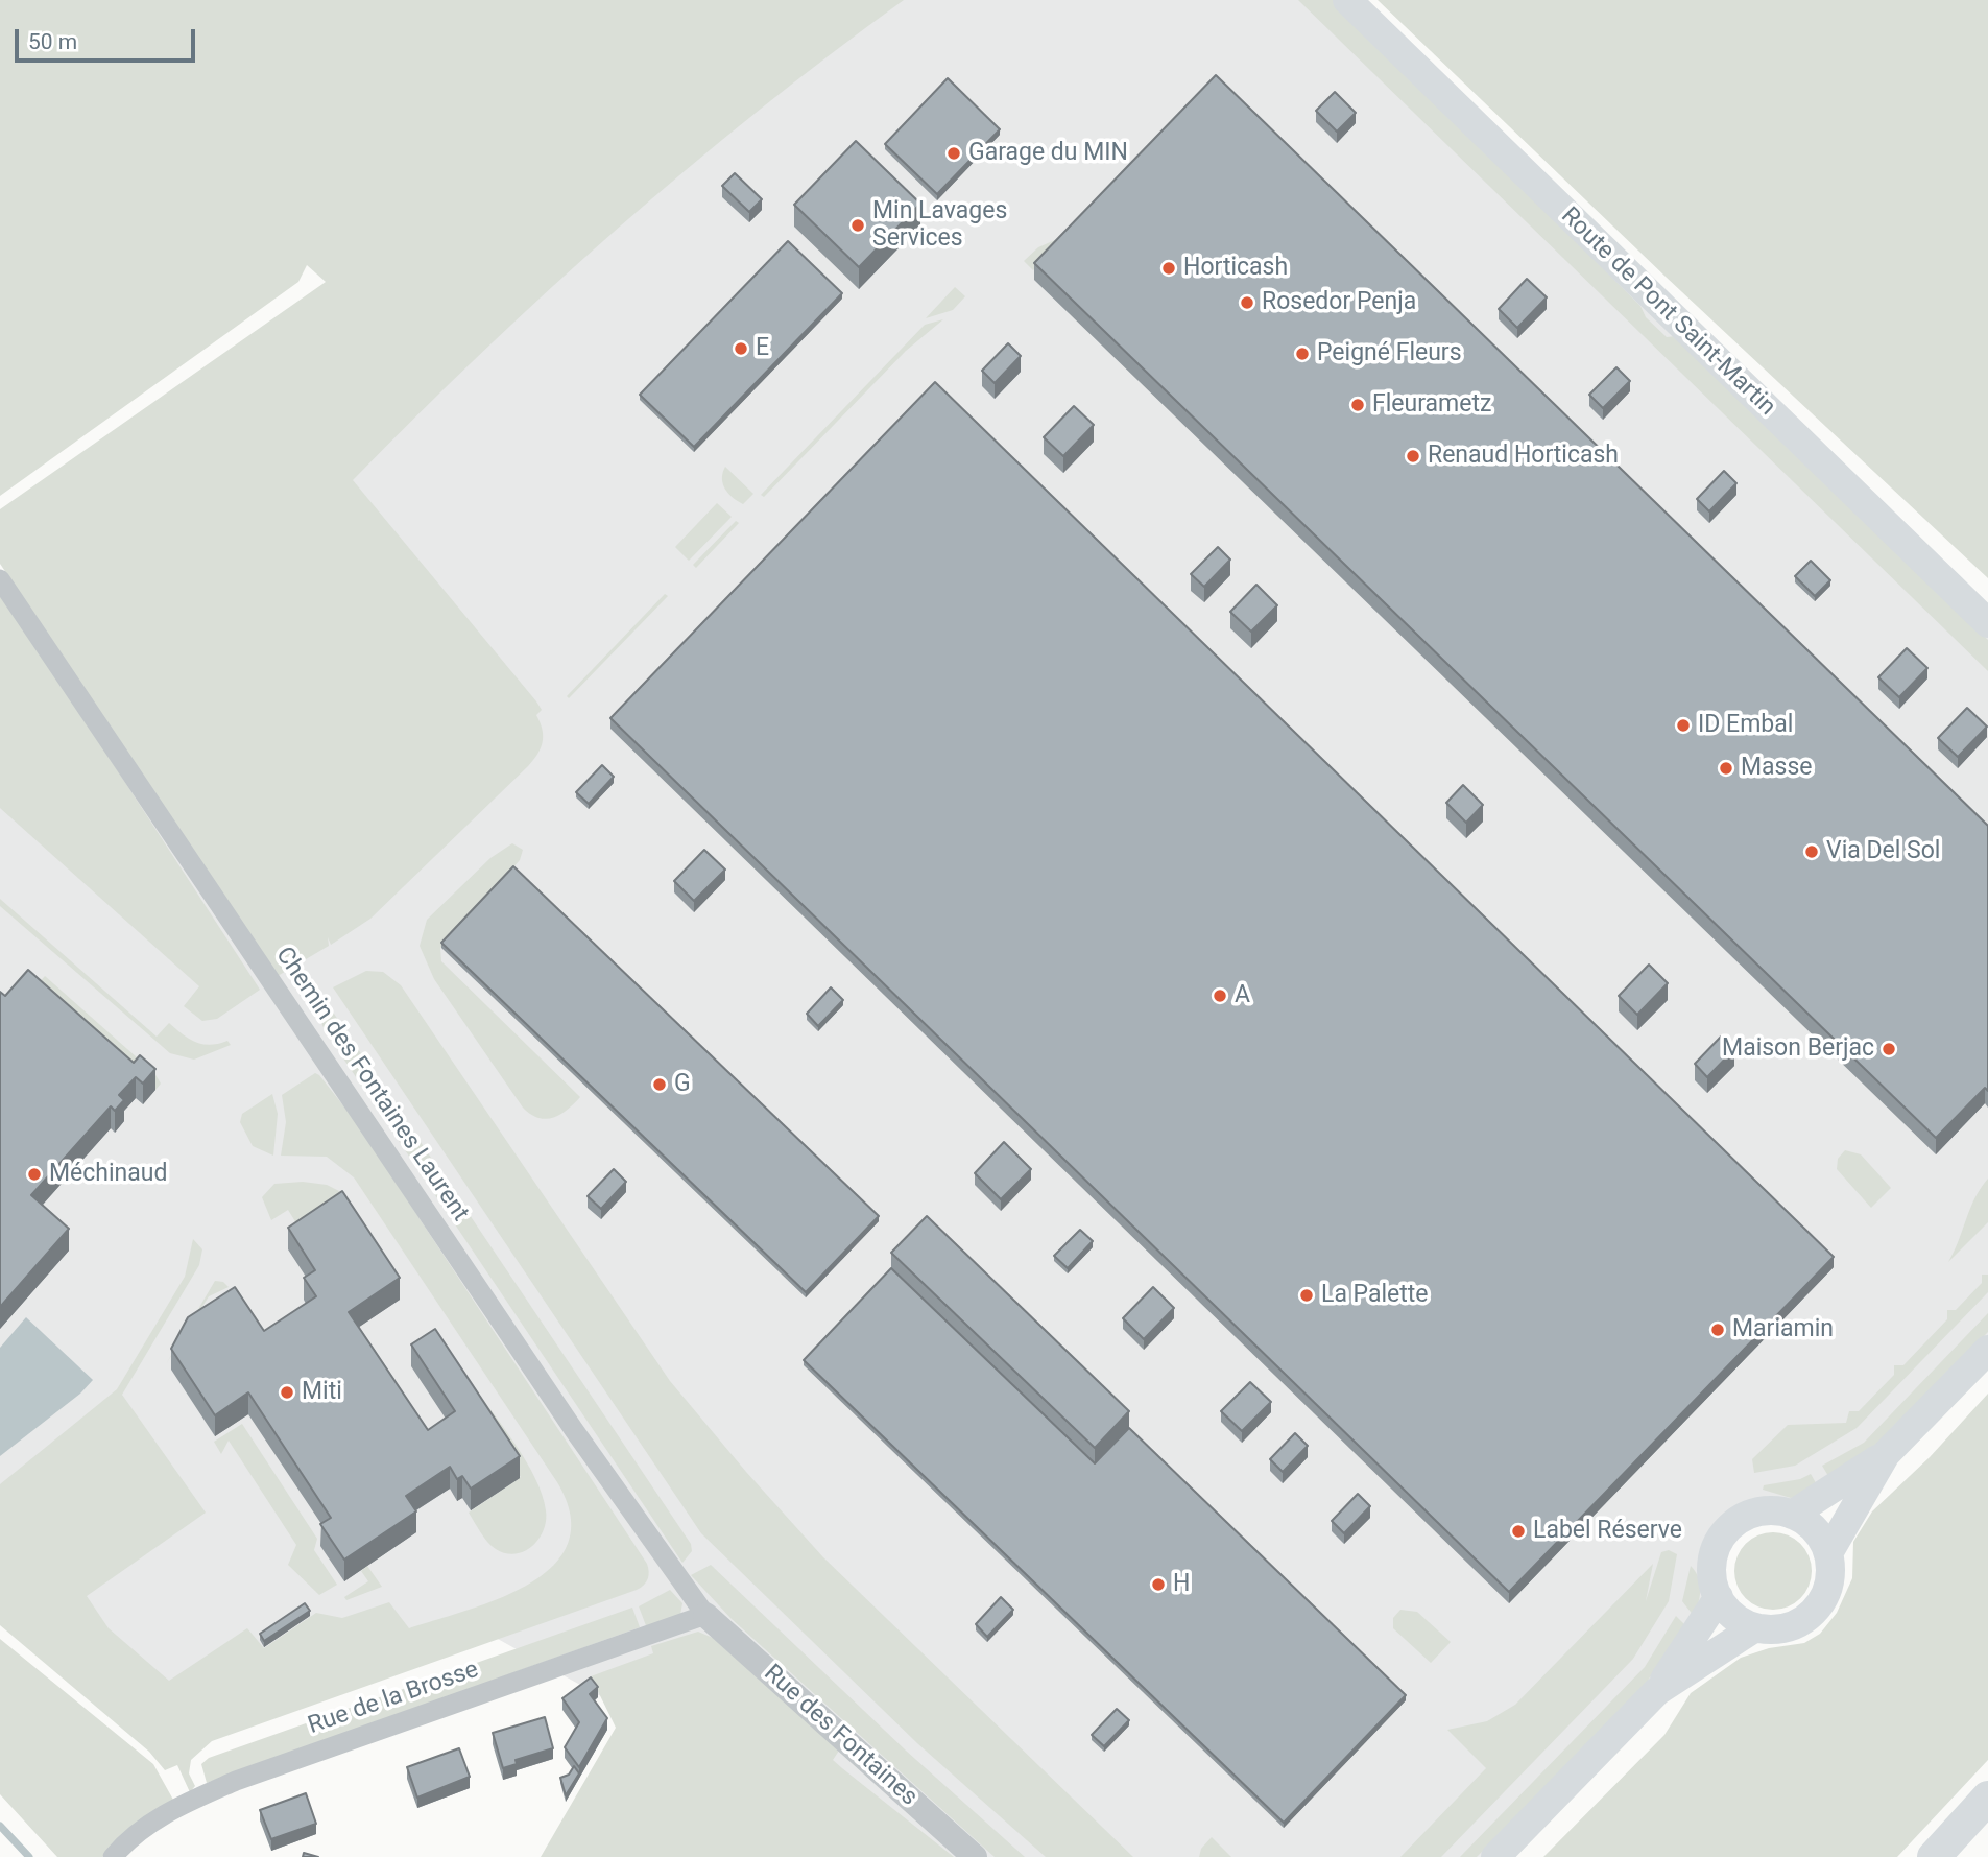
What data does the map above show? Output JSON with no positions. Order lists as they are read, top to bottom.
{
  "streets": {
    "main road": ["Route de Pont Saint-Martin"],
    "street": ["Chemin des Fontaines Laurent", "Rue de la Brosse", "Rue des Fontaines"]
  },
  "crossings": [
    ["Chemin des Fontaines Laurent", "Rue de la Brosse"],
    ["Chemin des Fontaines Laurent", "Rue des Fontaines"],
    ["Rue de la Brosse", "Rue des Fontaines"]
  ],
  "places": [
    "Garage du MIN",
    "Min Lavages Services",
    "Horticash",
    "Rosedor Penja",
    "E",
    "Peigné Fleurs",
    "Fleurametz",
    "Renaud Horticash",
    "ID Embal",
    "Masse",
    "Via Del Sol",
    "A",
    "Maison Berjac",
    "G",
    "Méchinaud",
    "La Palette",
    "Mariamin",
    "Miti",
    "Label Réserve",
    "H"
  ],
  "scale_bar": "50 m"
}
